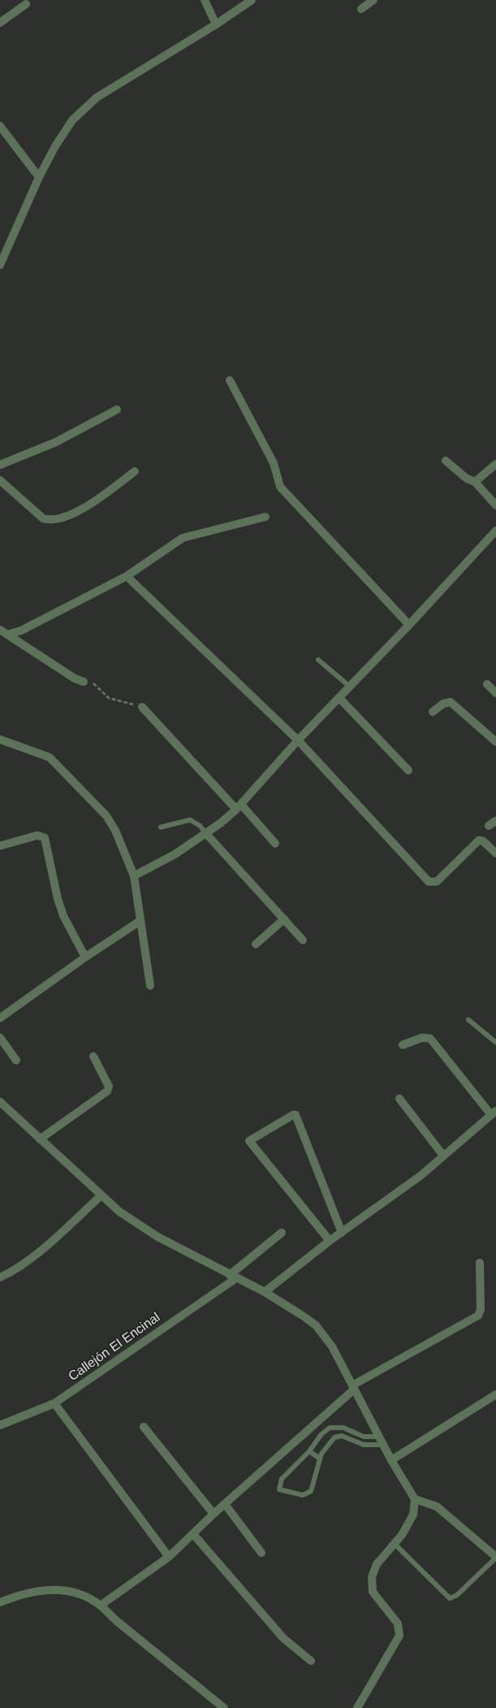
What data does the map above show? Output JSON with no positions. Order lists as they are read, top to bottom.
{
  "streets": {
    "street": ["Callejón El Encinal"]
  }
}
